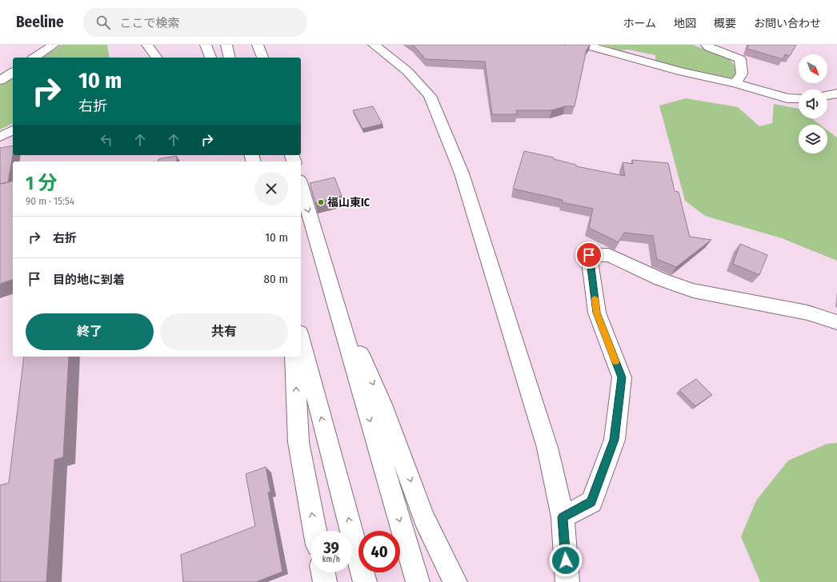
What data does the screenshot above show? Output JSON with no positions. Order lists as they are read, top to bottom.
{
  "places": ["福山東IC"],
  "north": "bottom right",
  "page": {
    "header": "Beeline",
    "search": "ここで検索",
    "nav": [
      "ホーム",
      "地図",
      "概要",
      "お問い合わせ"
    ],
    "turn": ["10 m", "右折"],
    "heading": ["1 分", "90 m · 15:54"],
    "list": [
      {
        "name": "右折",
        "value": "10 m"
      },
      {
        "name": "目的地に到着",
        "value": "80 m"
      }
    ],
    "buttons": ["終了", "共有"],
    "speed": "39 km/h",
    "limit": "40"
  }
}
